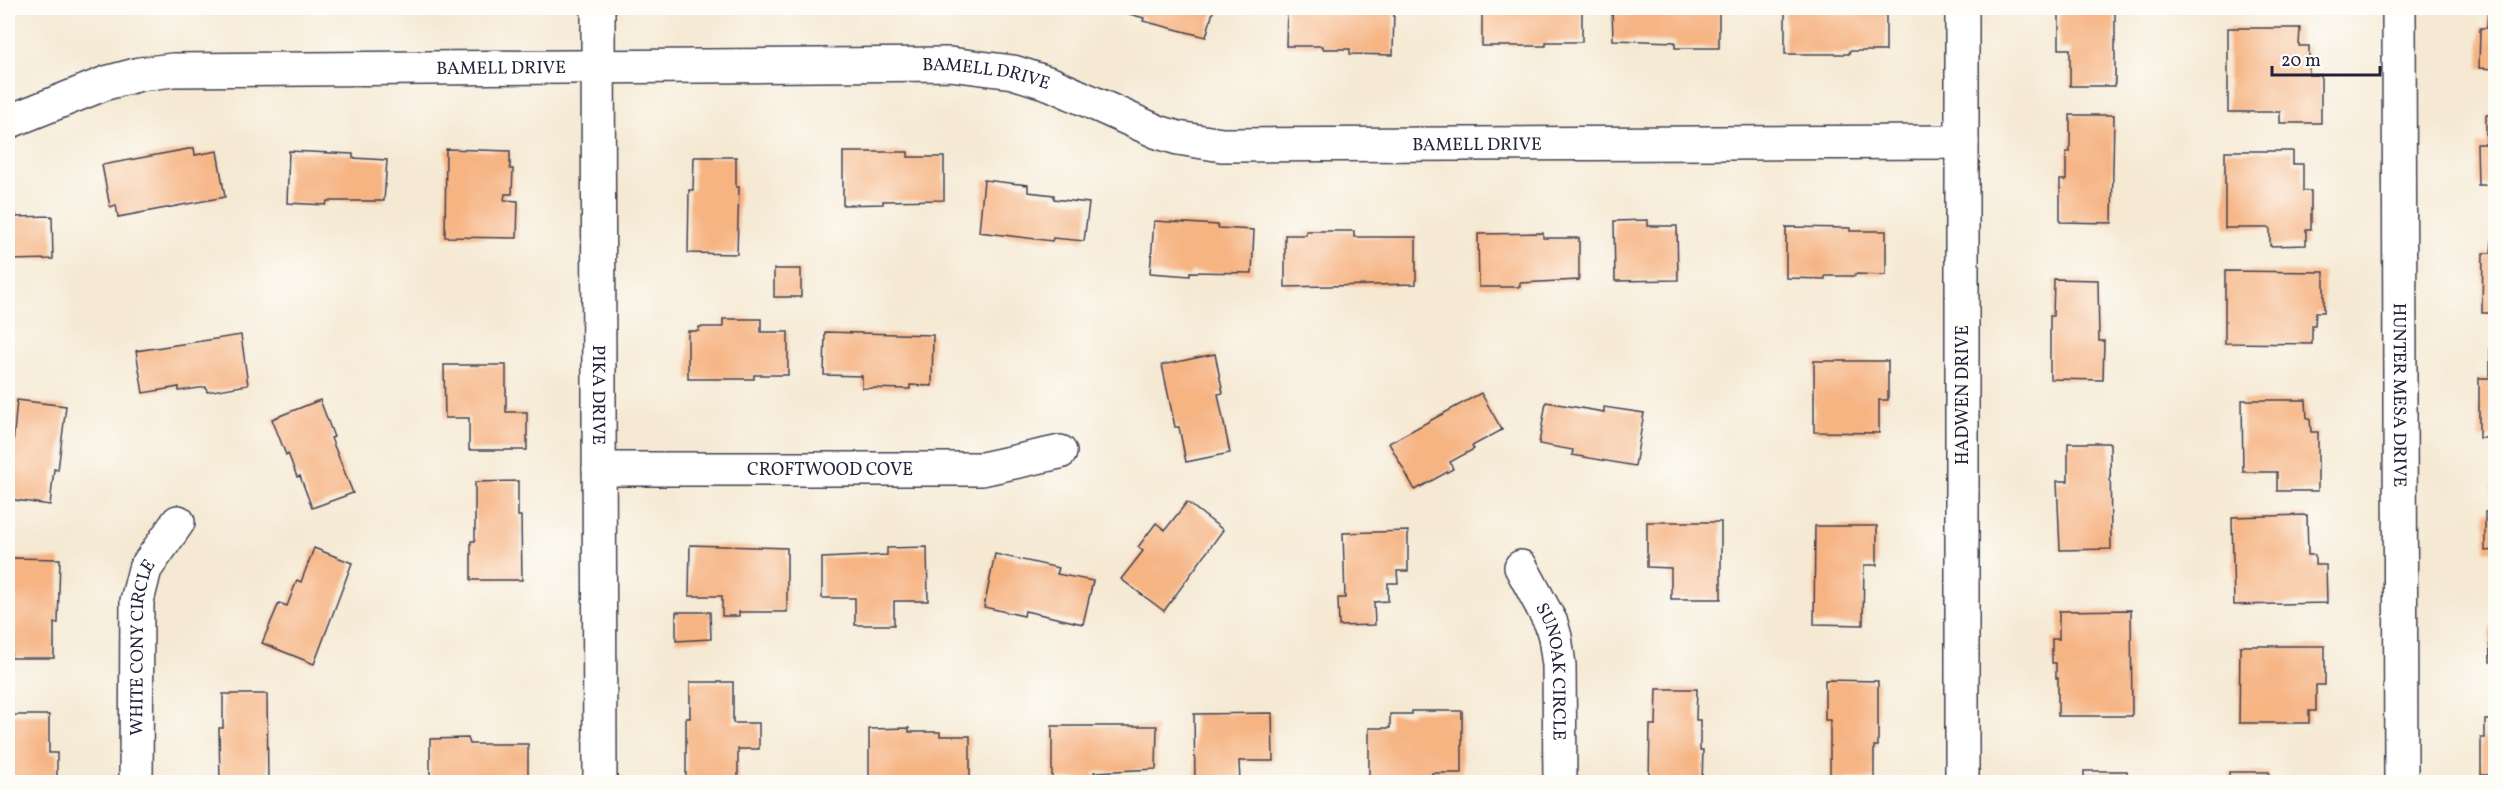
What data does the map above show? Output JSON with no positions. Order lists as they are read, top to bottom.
{
  "streets": {
    "street": [
      "BAMELL DRIVE",
      "PIKA DRIVE",
      "HADWEN DRIVE",
      "HUNTER MESA DRIVE",
      "CROFTWOOD COVE",
      "WHITE CONY CIRCLE",
      "SUNOAK CIRCLE"
    ]
  },
  "crossings": [
    ["BAMELL DRIVE", "PIKA DRIVE"],
    ["BAMELL DRIVE", "HADWEN DRIVE"],
    ["PIKA DRIVE", "CROFTWOOD COVE"]
  ],
  "scale_bar": "20 m"
}
